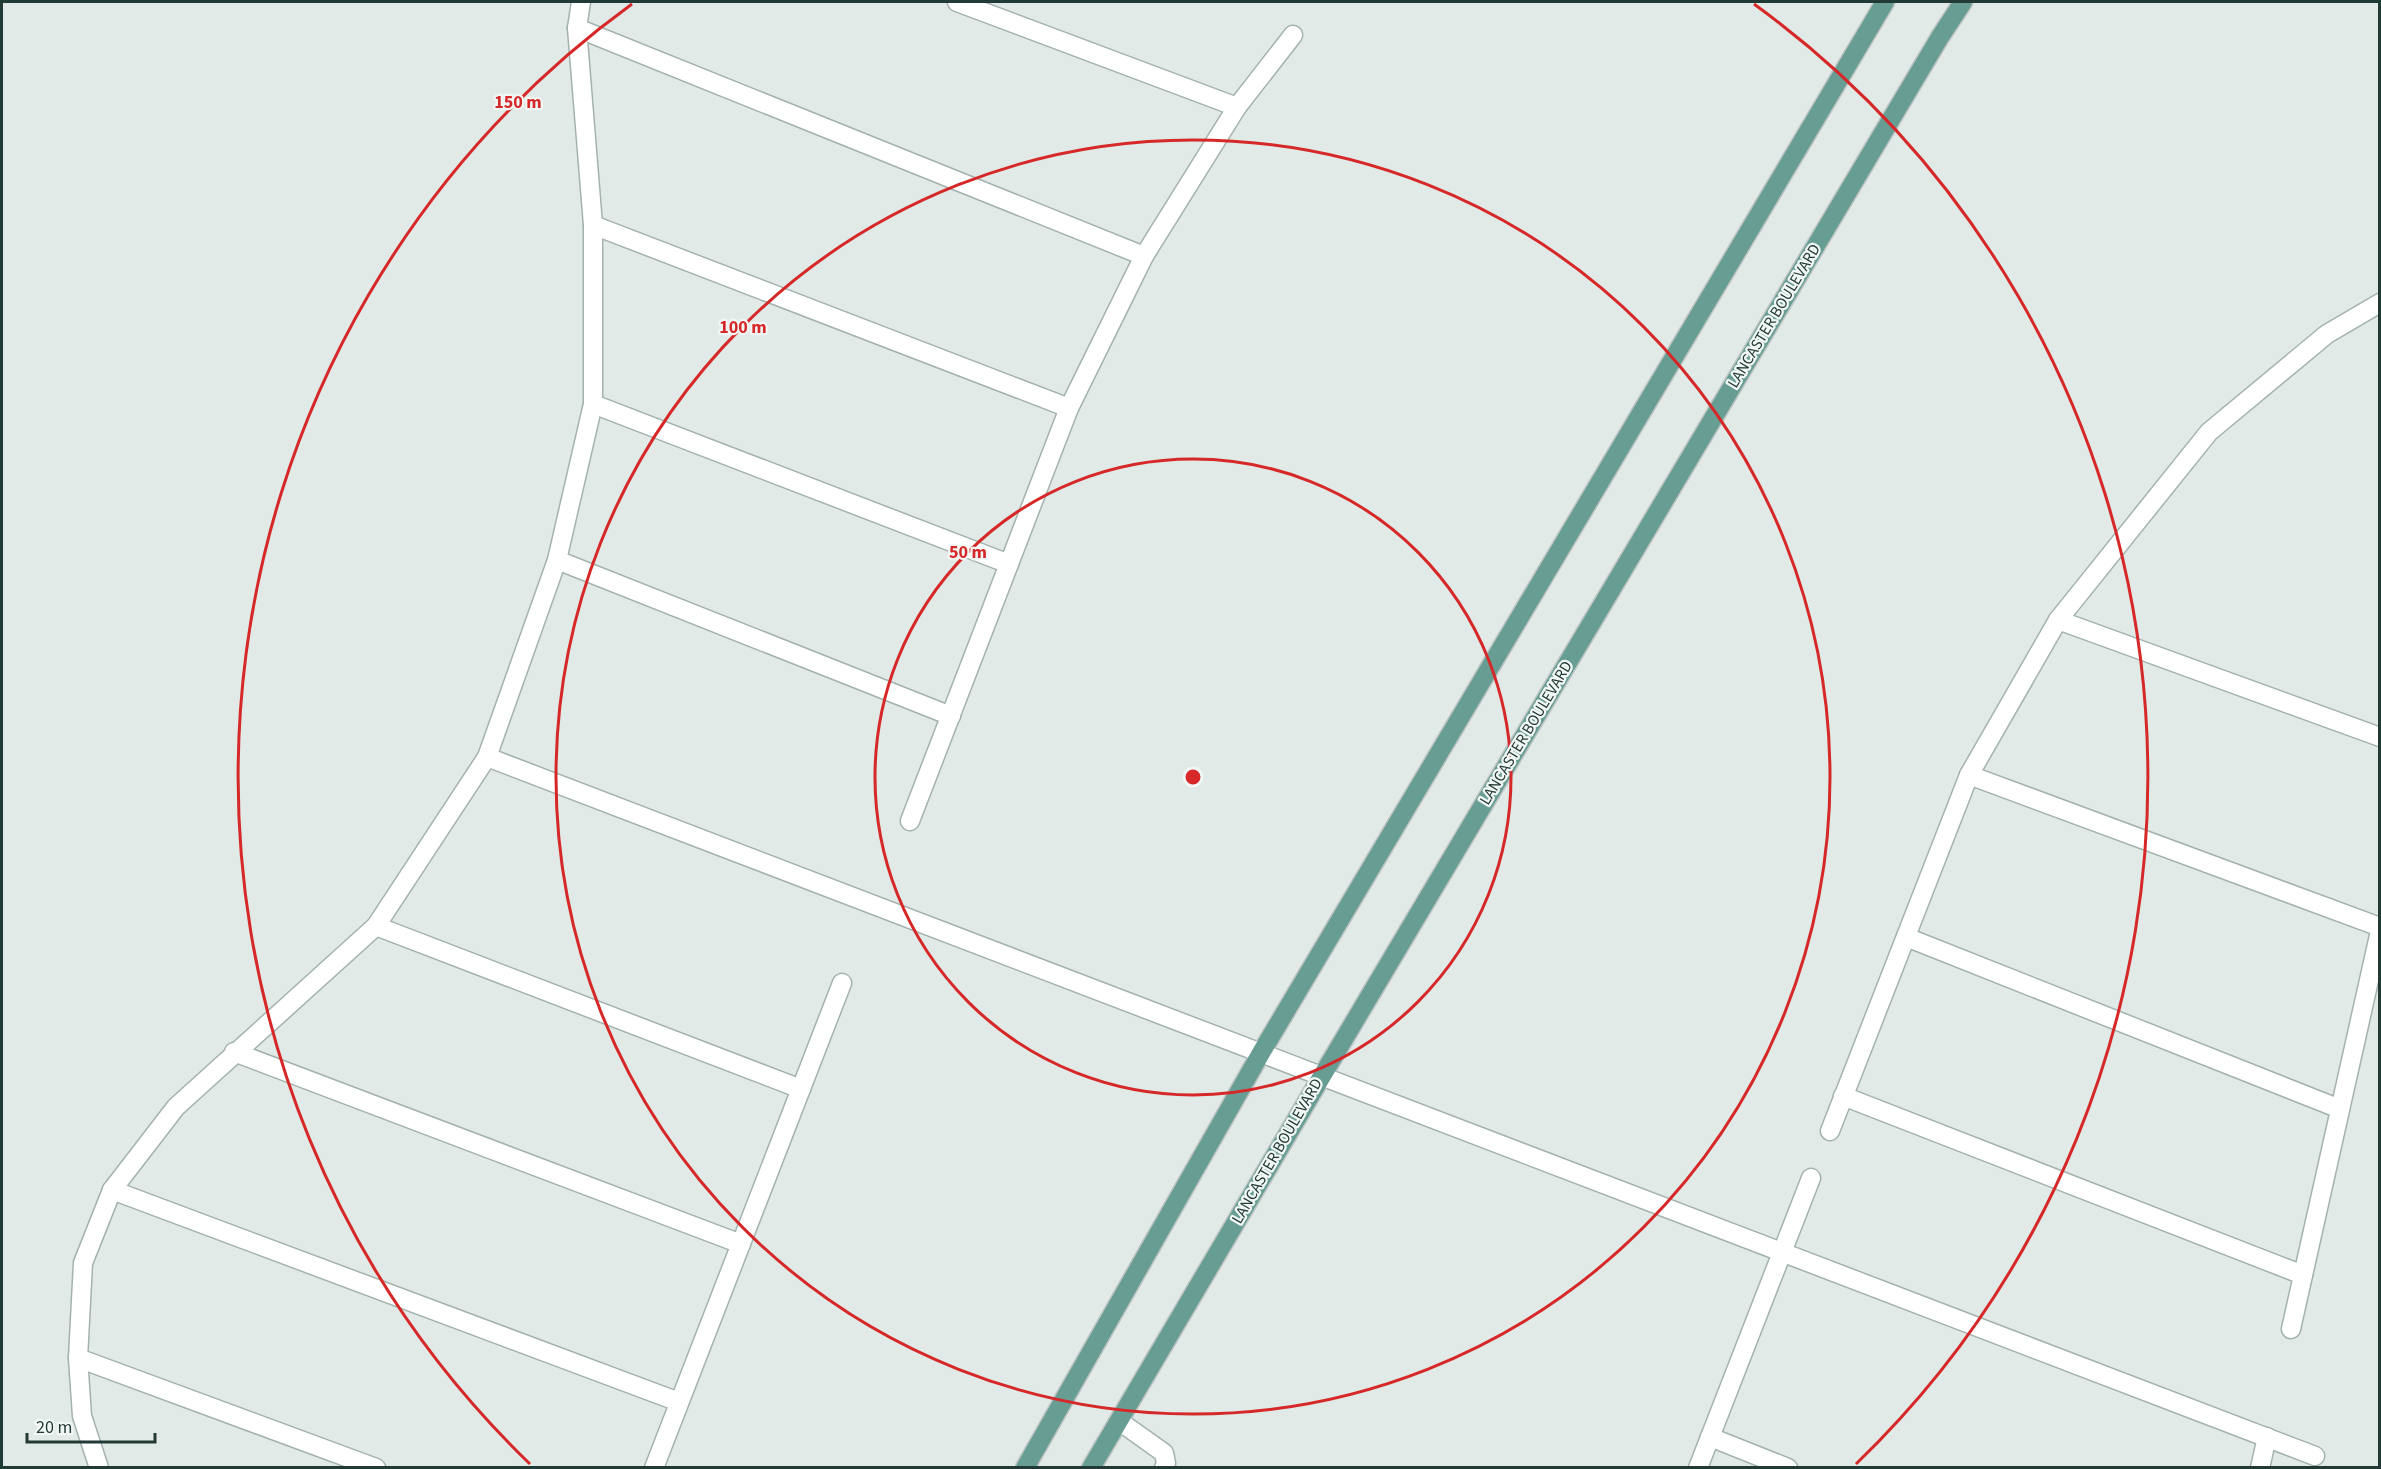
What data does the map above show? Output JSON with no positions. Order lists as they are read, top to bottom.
{
  "streets": {
    "main road": ["LANCASTER BOULEVARD"]
  },
  "scale_bar": "20 m",
  "rings": ["150 m", "100 m", "50 m"]
}
